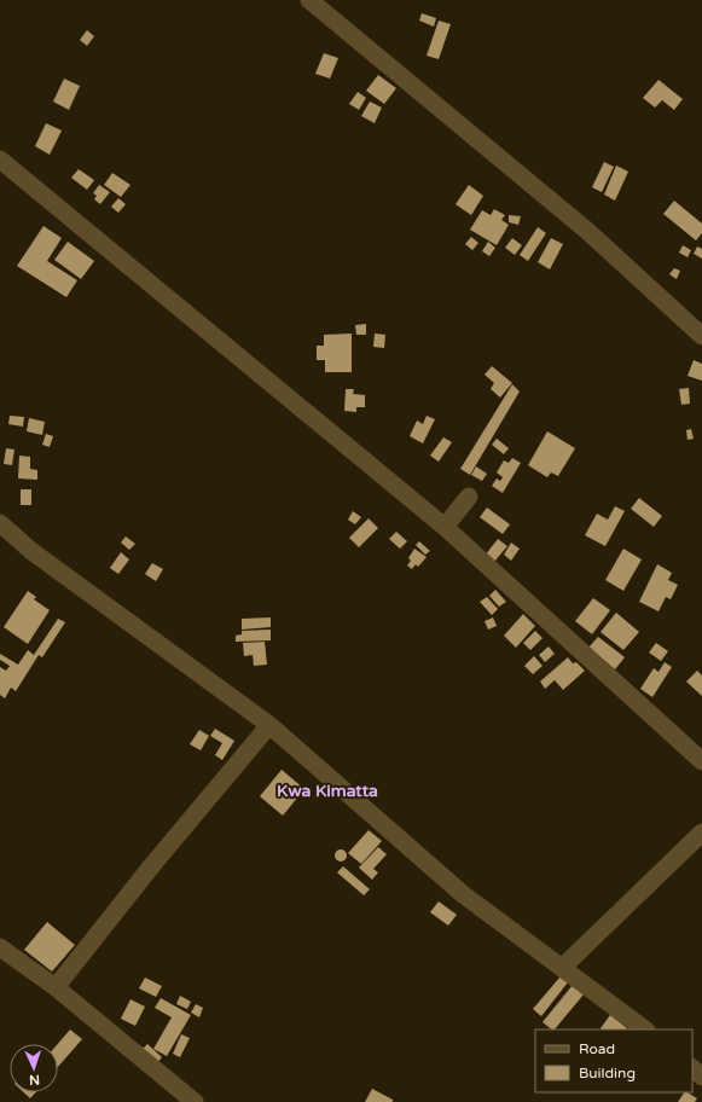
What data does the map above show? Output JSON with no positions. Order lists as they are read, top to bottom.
{
  "districts": ["Kwa Kimatta"],
  "legend": ["Road", "Building"],
  "north": "bottom"
}
